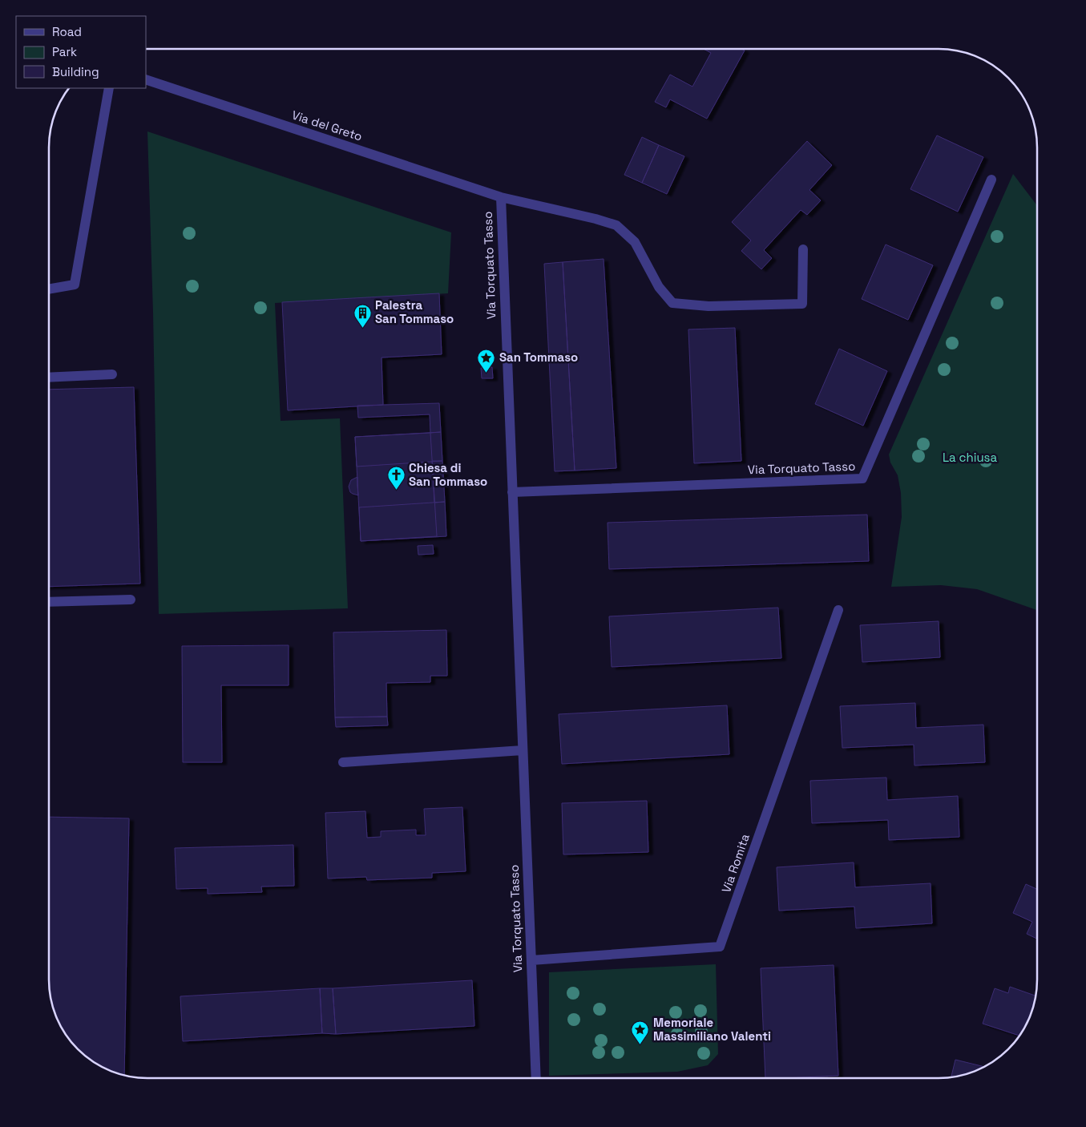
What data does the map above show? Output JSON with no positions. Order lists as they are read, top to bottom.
{
  "streets": {
    "street": ["Via del Greto", "Via Torquato Tasso", "Via Romita"]
  },
  "crossings": [
    ["Via del Greto", "Via Torquato Tasso"],
    ["Via Torquato Tasso", "Via Romita"]
  ],
  "parks": ["La chiusa"],
  "places": {
    "building": ["Palestra San Tommaso"],
    "place": ["San Tommaso", "Memoriale Massimiliano Valenti"],
    "church": ["Chiesa di San Tommaso"]
  },
  "legend": ["Road", "Park", "Building"]
}
